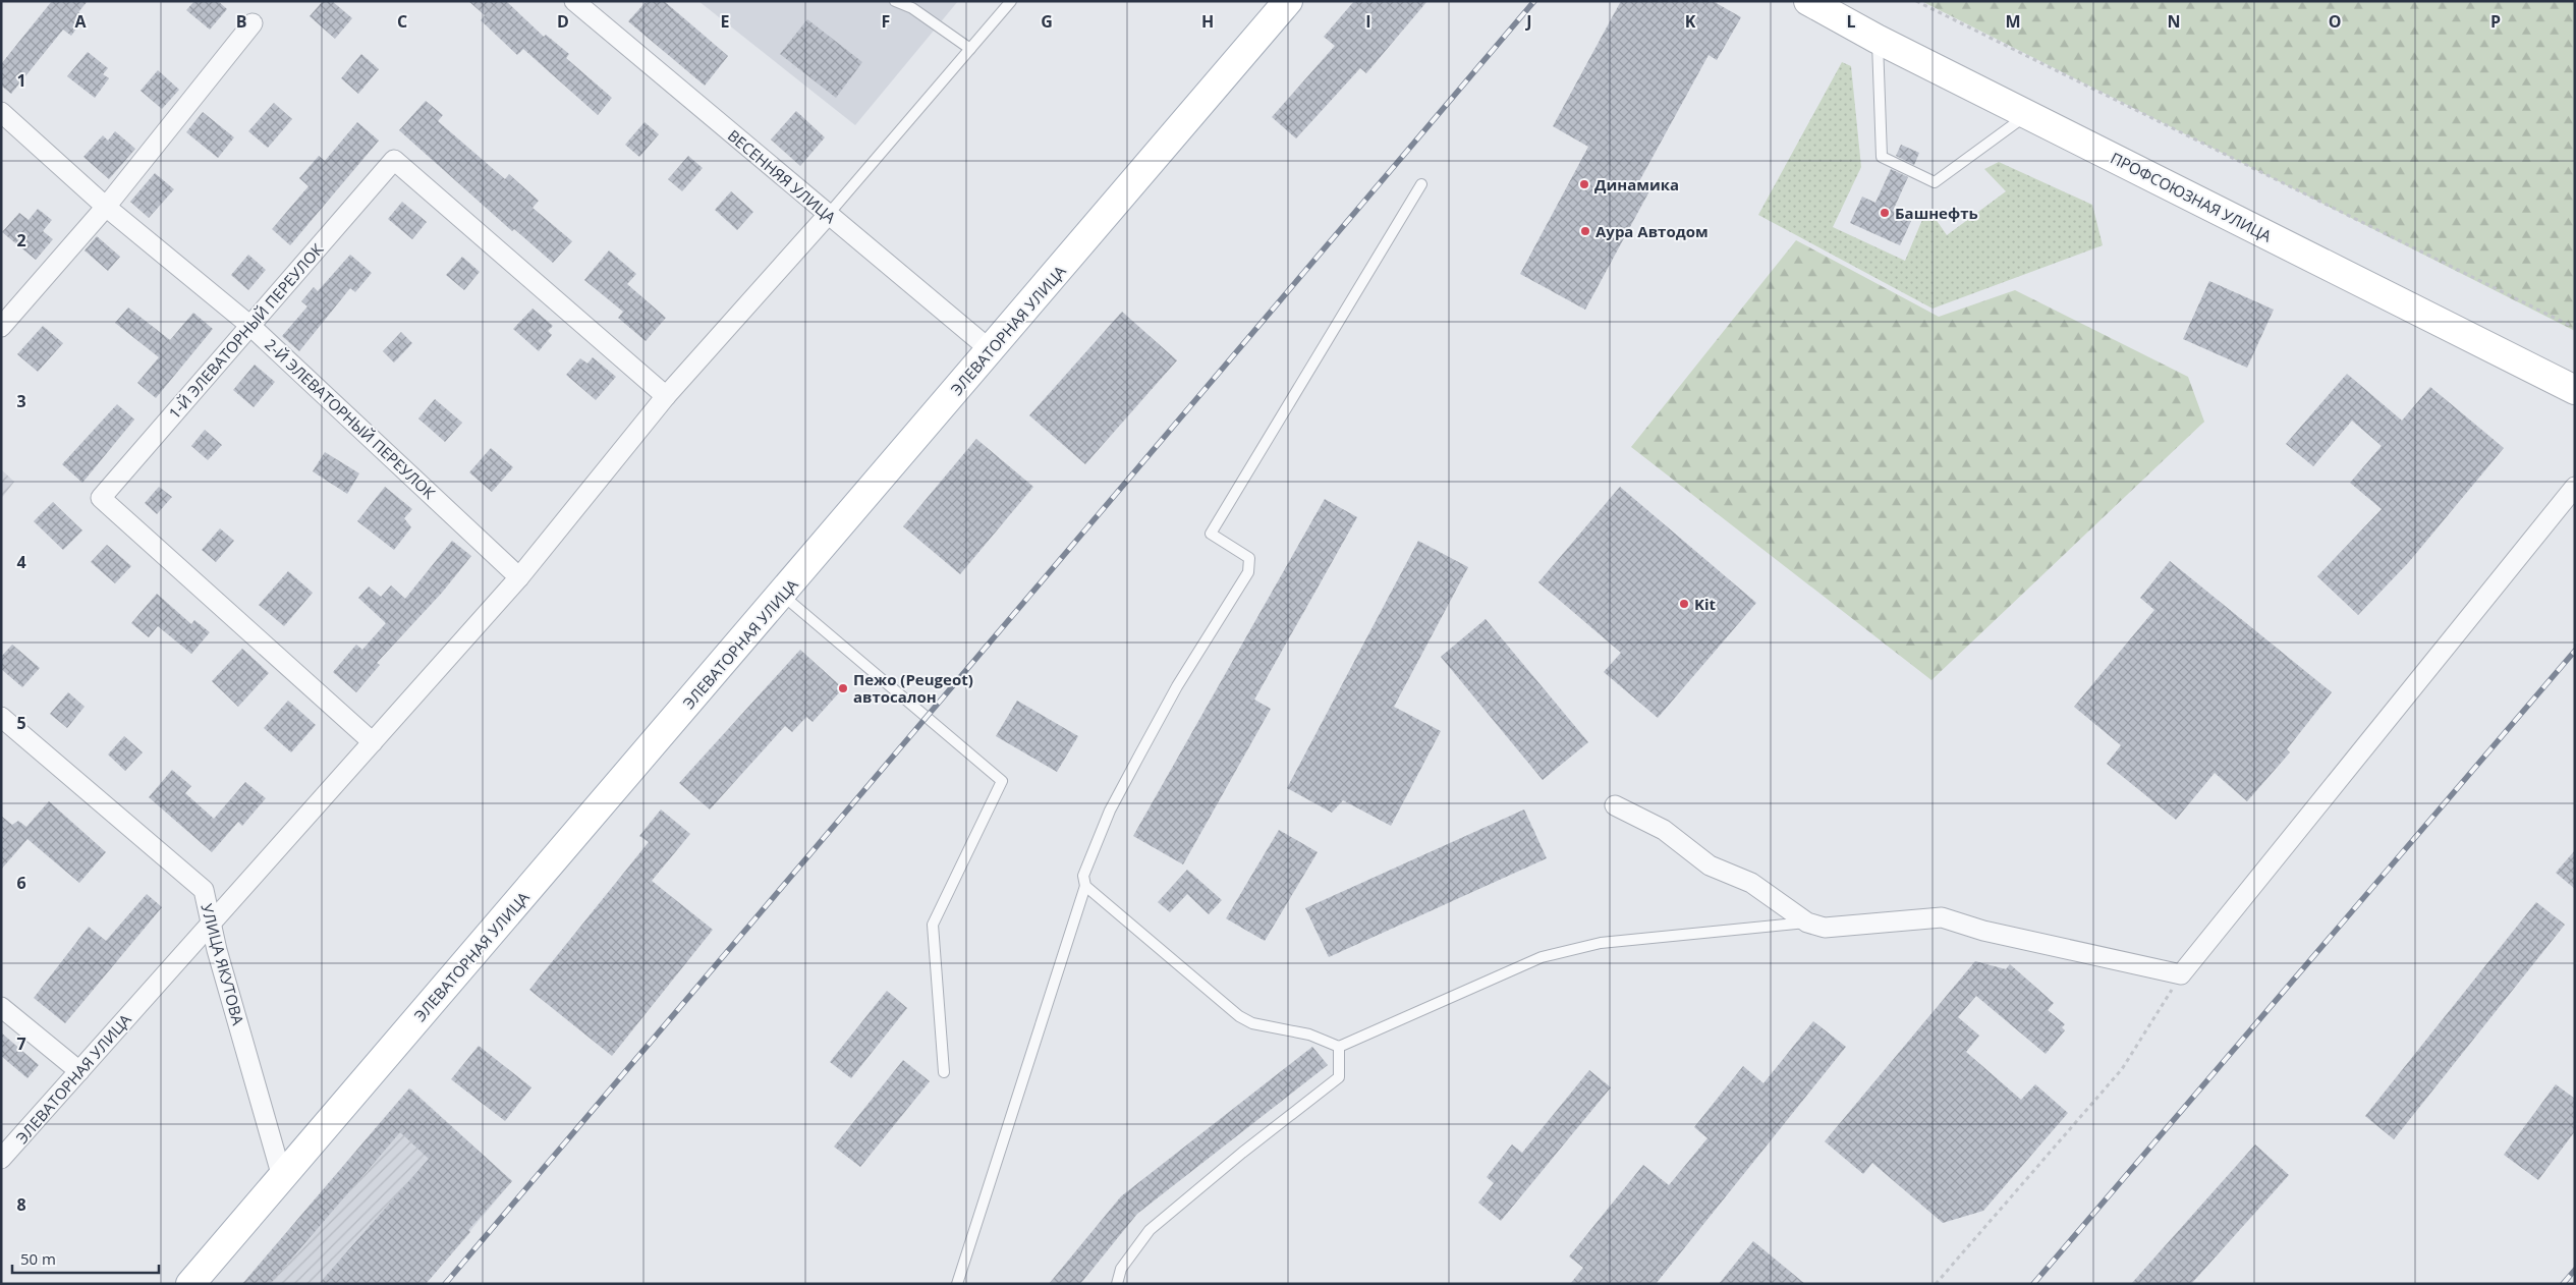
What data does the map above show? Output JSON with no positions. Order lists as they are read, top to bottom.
{
  "streets": {
    "main road": ["ПРОФСОЮЗНАЯ УЛИЦА", "ЭЛЕВАТОРНАЯ УЛИЦА"],
    "street": [
      "ВЕСЕННЯЯ УЛИЦА",
      "1-Й ЭЛЕВАТОРНЫЙ ПЕРЕУЛОК",
      "2-Й ЭЛЕВАТОРНЫЙ ПЕРЕУЛОК",
      "УЛИЦА ЯКУТОВА"
    ]
  },
  "crossings": [
    ["ВЕСЕННЯЯ УЛИЦА", "ЭЛЕВАТОРНАЯ УЛИЦА"],
    ["ЭЛЕВАТОРНАЯ УЛИЦА", "1-Й ЭЛЕВАТОРНЫЙ ПЕРЕУЛОК"],
    ["ЭЛЕВАТОРНАЯ УЛИЦА", "2-Й ЭЛЕВАТОРНЫЙ ПЕРЕУЛОК"],
    ["ЭЛЕВАТОРНАЯ УЛИЦА", "УЛИЦА ЯКУТОВА"],
    ["1-Й ЭЛЕВАТОРНЫЙ ПЕРЕУЛОК", "2-Й ЭЛЕВАТОРНЫЙ ПЕРЕУЛОК"]
  ],
  "places": [
    "Динамика",
    "Башнефть",
    "Аура Автодом",
    "Kit",
    "Пежо (Peugeot) автосалон"
  ],
  "scale_bar": "50 m",
  "grid": {
    "columns": [
      "A",
      "B",
      "C",
      "D",
      "E",
      "F",
      "G",
      "H",
      "I",
      "J",
      "K",
      "L",
      "M",
      "N",
      "O",
      "P"
    ],
    "rows": [
      "1",
      "2",
      "3",
      "4",
      "5",
      "6",
      "7",
      "8"
    ]
  }
}
